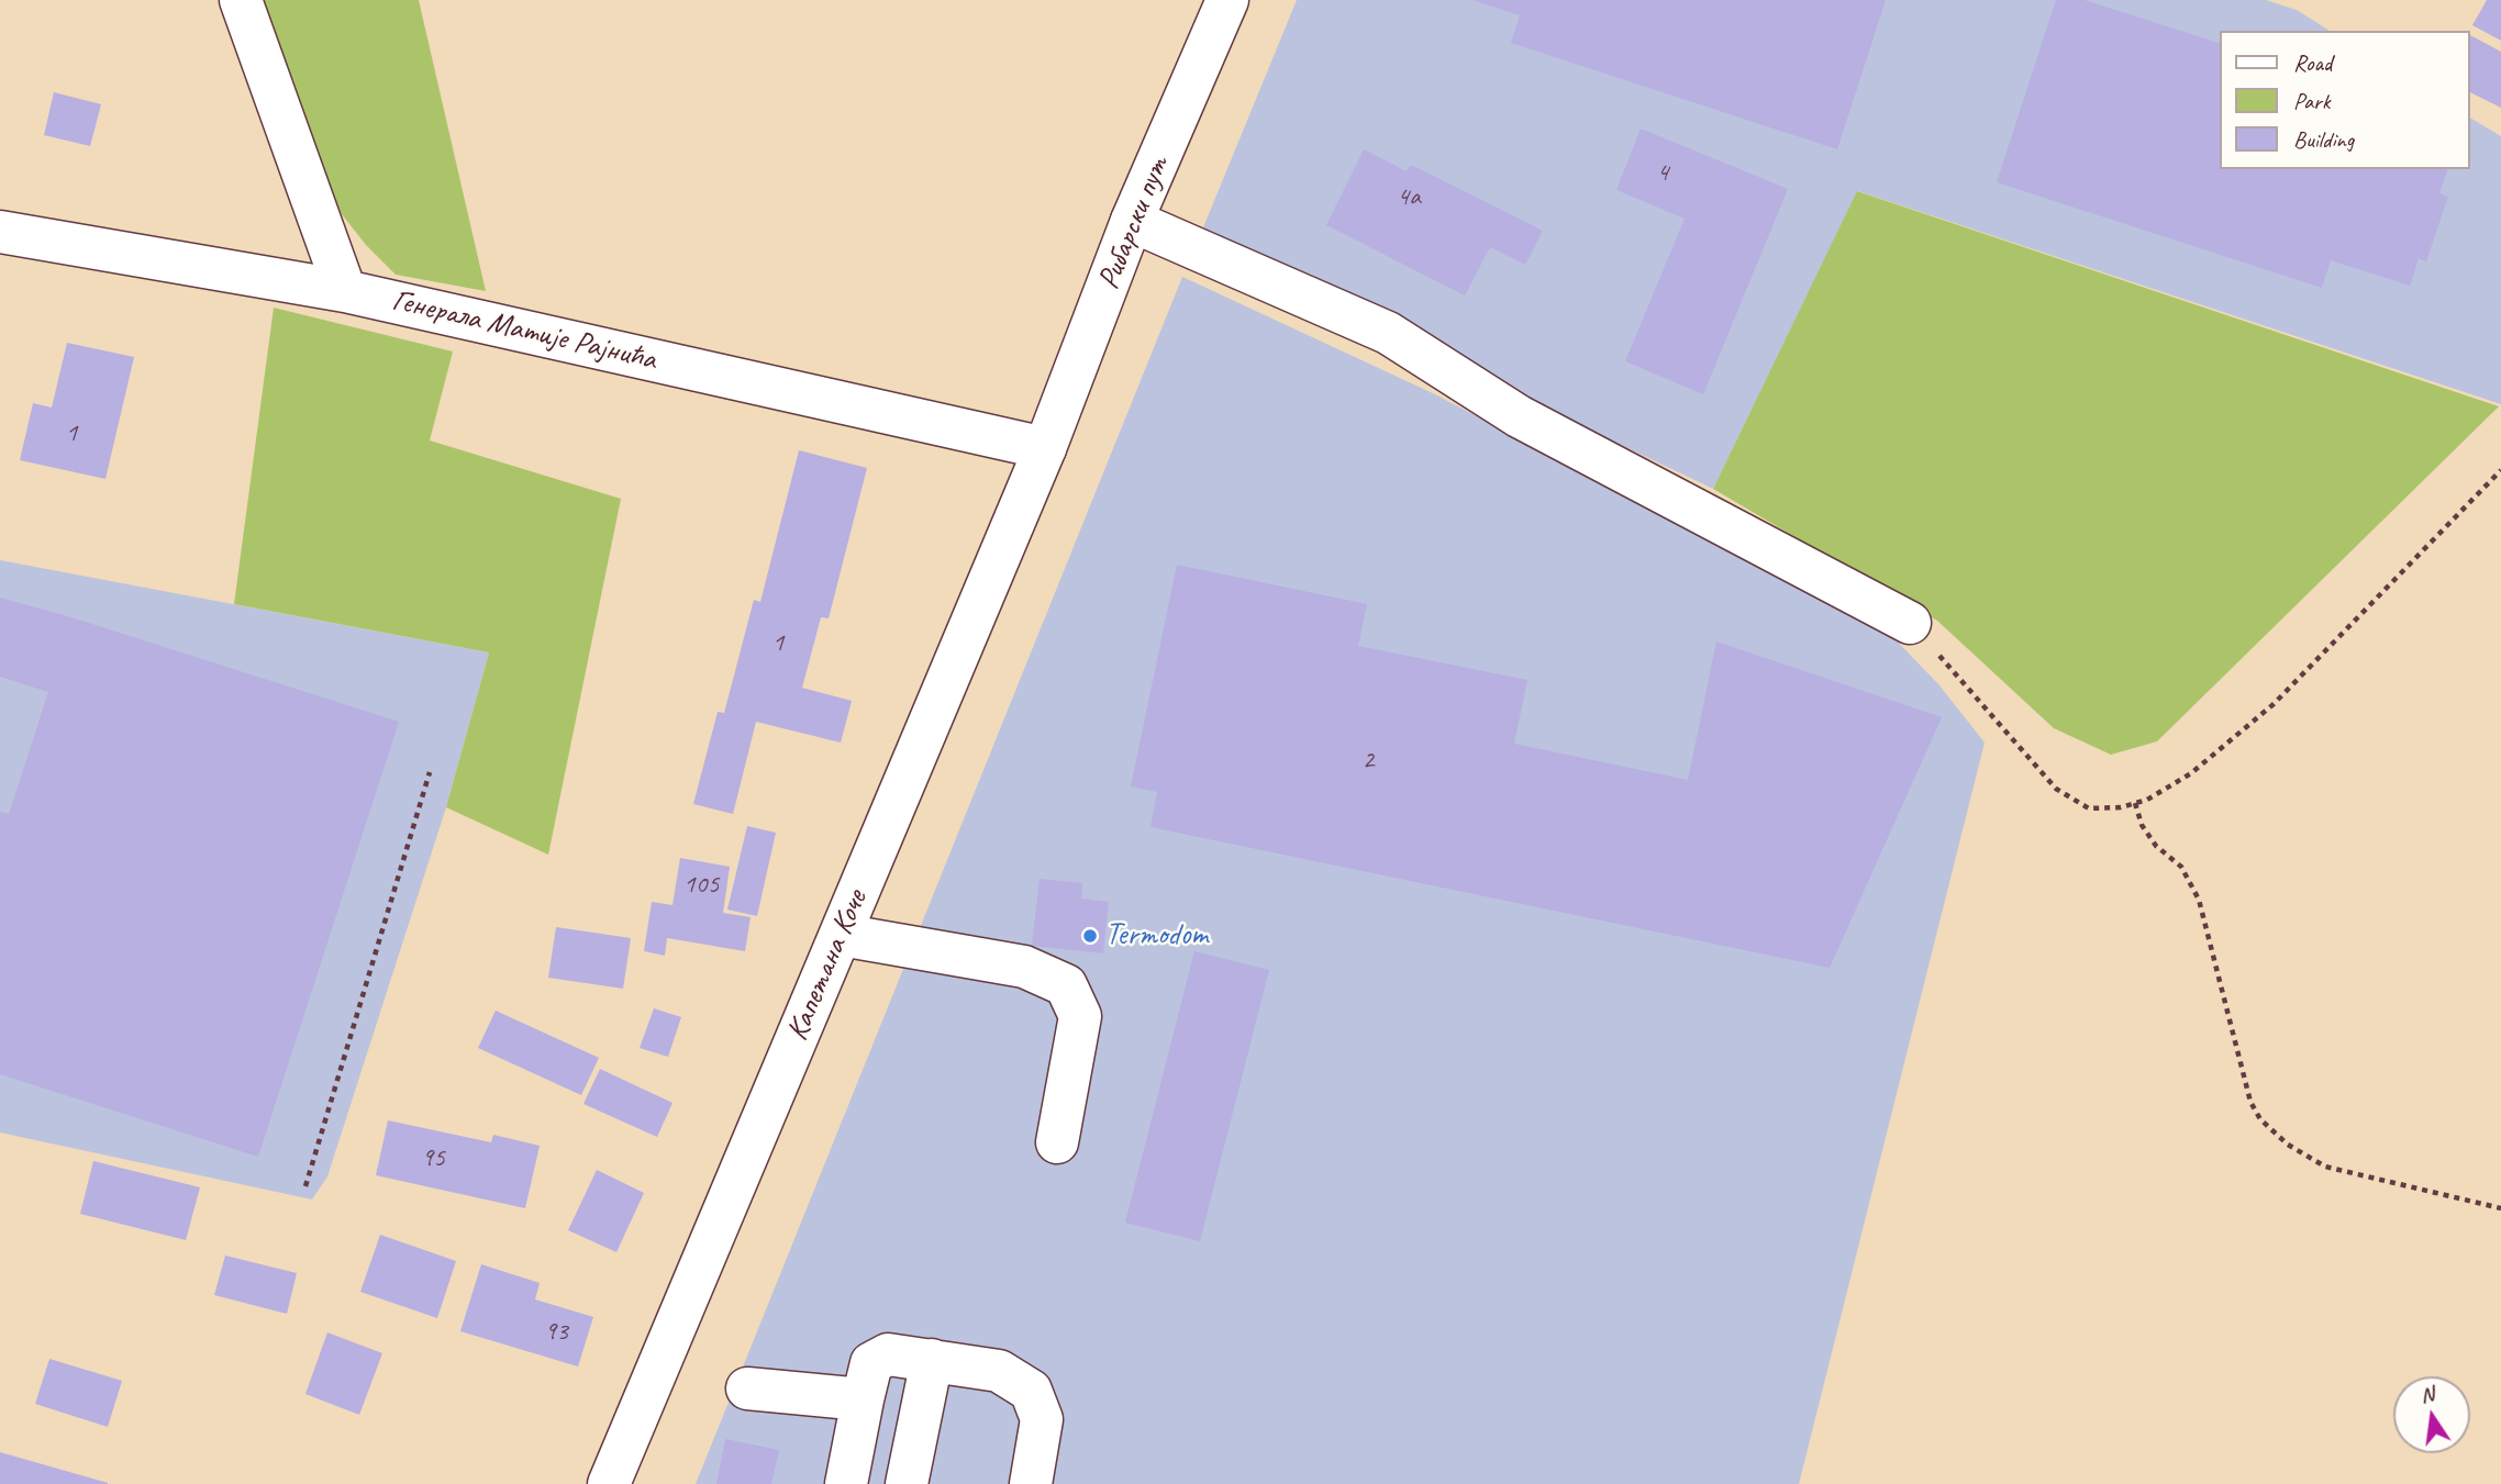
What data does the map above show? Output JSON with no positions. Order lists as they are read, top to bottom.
{
  "streets": {
    "main road": ["Рибарски пут", "Генерала Матије Рајнића", "Капетана Коче"]
  },
  "crossings": [
    ["Рибарски пут", "Генерала Матије Рајнића"],
    ["Рибарски пут", "Капетана Коче"],
    ["Генерала Матије Рајнића", "Капетана Коче"]
  ],
  "places": ["Termodom"],
  "house_numbers": [
    "4",
    "4a",
    "1",
    "1",
    "2",
    "105",
    "95",
    "93"
  ],
  "legend": ["Road", "Park", "Building"],
  "north": "top"
}
